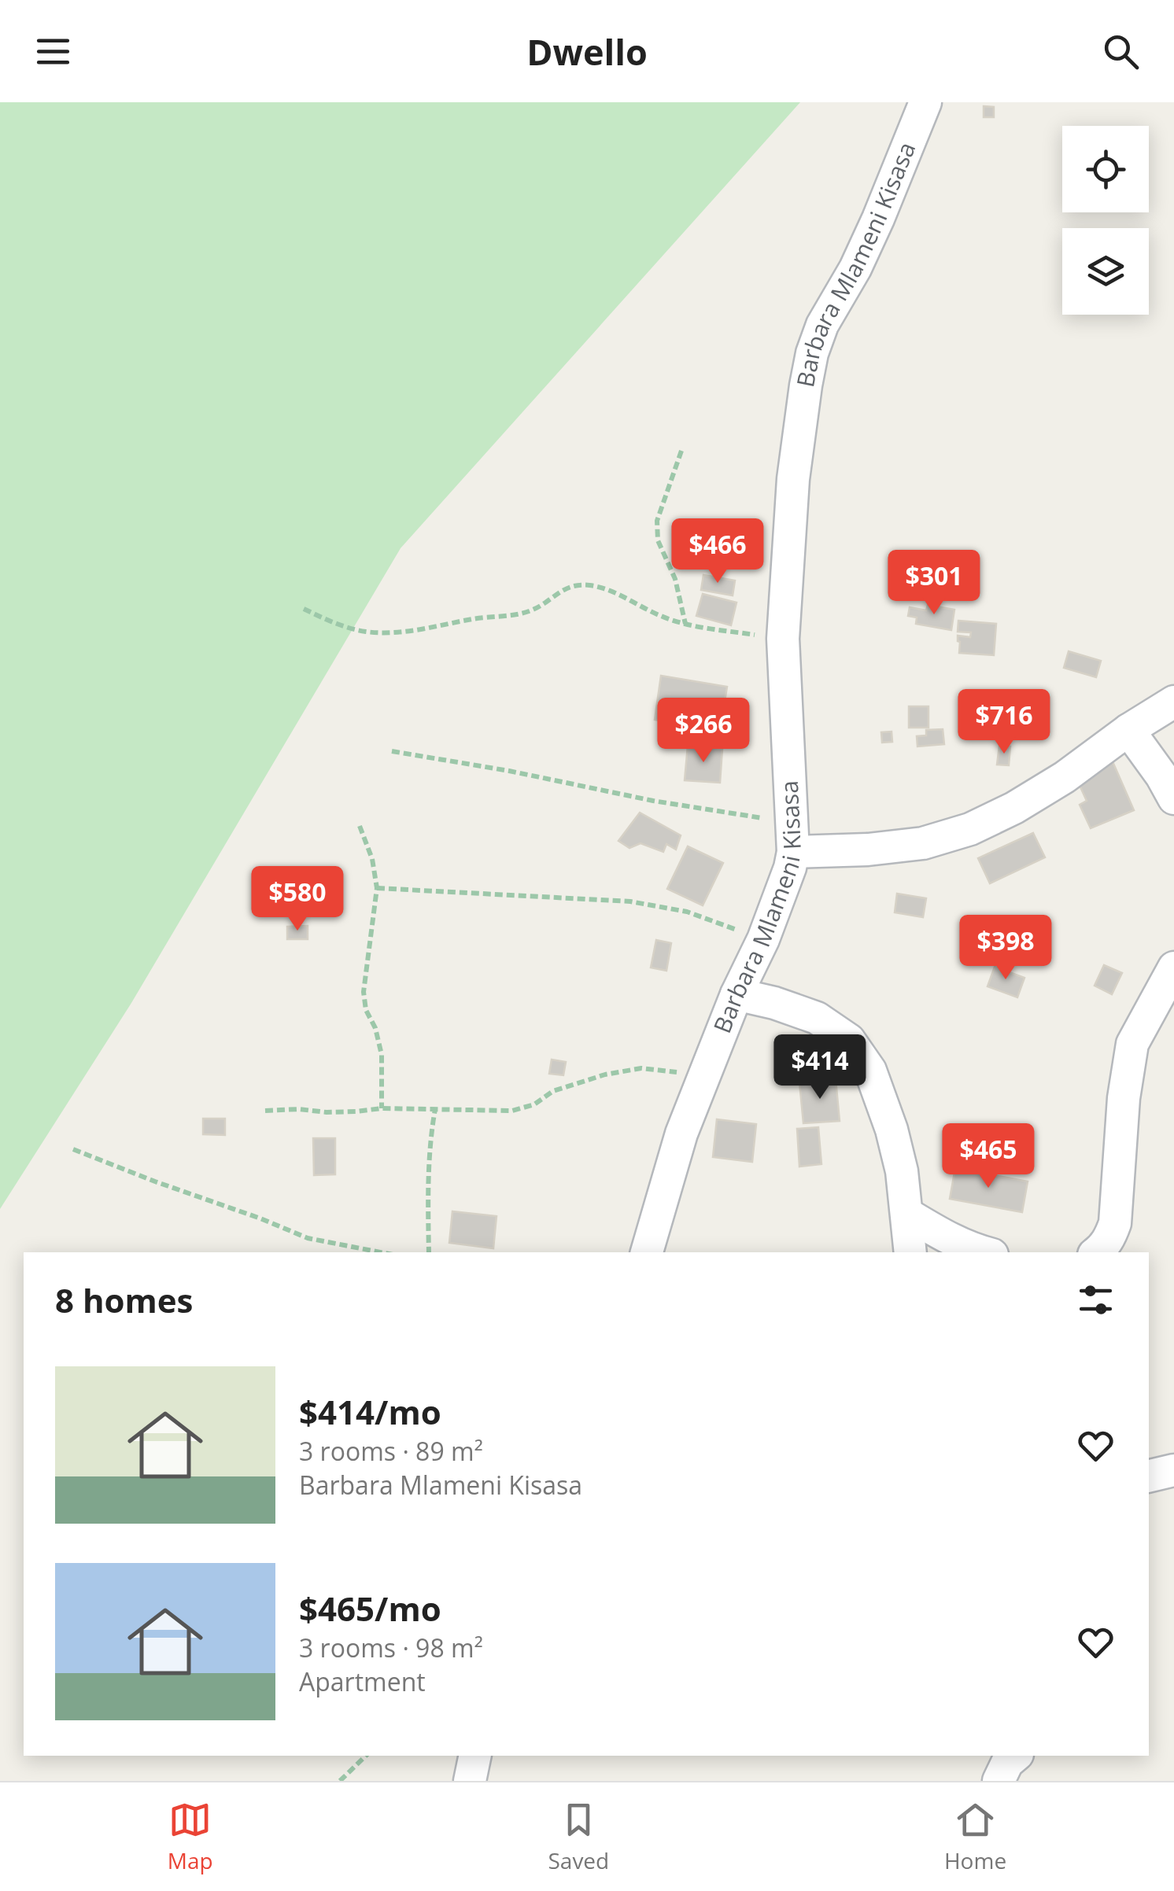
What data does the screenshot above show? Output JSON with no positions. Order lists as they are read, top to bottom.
{
  "streets": {
    "street": ["Barbara Mlameni Kisasa"]
  },
  "page": {
    "header": "Dwello",
    "price": [
      "$466",
      "$301",
      "$716",
      "$266",
      "$580",
      "$398",
      "$414",
      "$465"
    ],
    "heading": "8 homes",
    "list": [
      {
        "name": "$414/mo",
        "note": "3 rooms · 89 m² · Barbara Mlameni Kisasa"
      },
      {
        "name": "$465/mo",
        "note": "3 rooms · 98 m² · Apartment"
      }
    ],
    "tabs": ["Map", "Saved", "Home"]
  }
}
